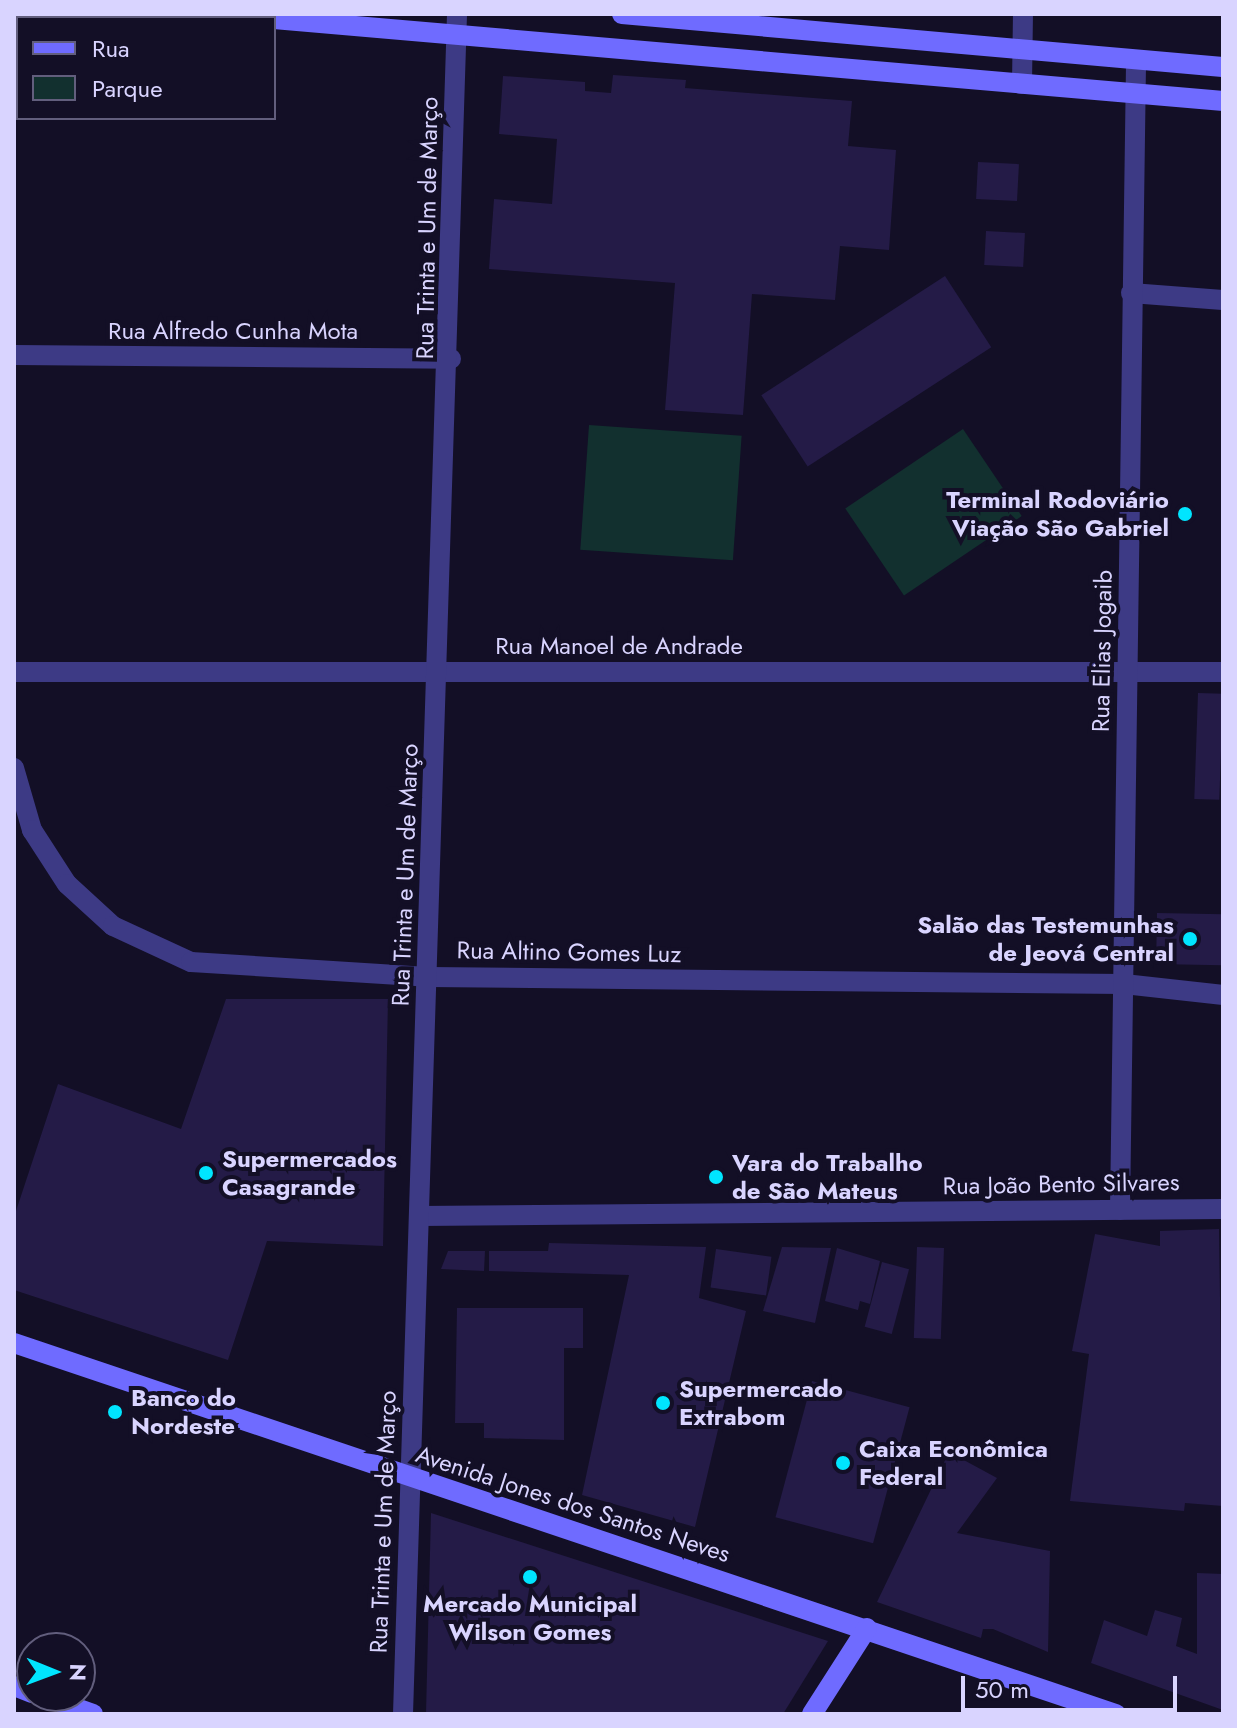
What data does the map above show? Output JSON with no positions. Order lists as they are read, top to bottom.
{
  "streets": {
    "street": [
      "Rua Trinta e Um de Março",
      "Rua Alfredo Cunha Mota",
      "Rua Manoel de Andrade",
      "Rua Elias Jogaib",
      "Rua Altino Gomes Luz",
      "Rua João Bento Silvares",
      "Avenida Jones dos Santos Neves"
    ]
  },
  "crossings": [
    ["Rua Trinta e Um de Março", "Rua Alfredo Cunha Mota"],
    ["Rua Trinta e Um de Março", "Rua Manoel de Andrade"],
    ["Rua Trinta e Um de Março", "Rua Altino Gomes Luz"],
    ["Rua Trinta e Um de Março", "Rua João Bento Silvares"],
    ["Rua Trinta e Um de Março", "Avenida Jones dos Santos Neves"],
    ["Rua Manoel de Andrade", "Rua Elias Jogaib"],
    ["Rua Elias Jogaib", "Rua Altino Gomes Luz"],
    ["Rua Elias Jogaib", "Rua João Bento Silvares"]
  ],
  "places": [
    "Terminal Rodoviário Viação São Gabriel",
    "Salão das Testemunhas de Jeová Central",
    "Supermercados Casagrande",
    "Vara do Trabalho de São Mateus",
    "Supermercado Extrabom",
    "Banco do Nordeste",
    "Caixa Econômica Federal",
    "Mercado Municipal Wilson Gomes"
  ],
  "legend": ["Rua", "Parque"],
  "scale_bar": "50 m",
  "north": "right"
}
